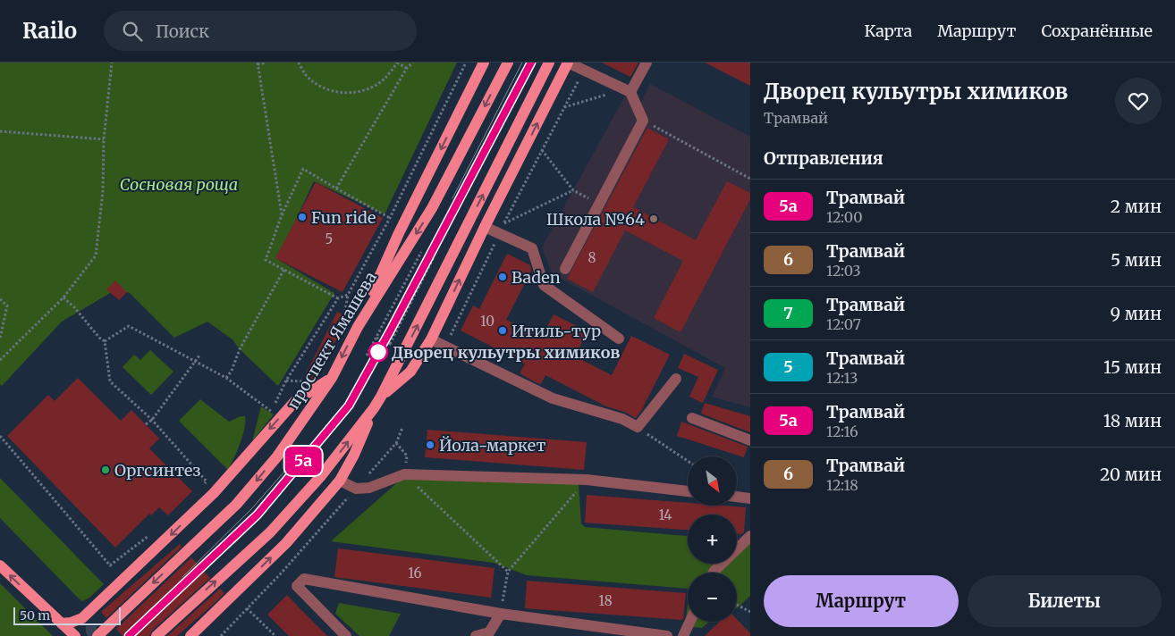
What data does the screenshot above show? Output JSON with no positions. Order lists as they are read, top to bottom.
{
  "streets": {
    "main road": ["проспект Ямашева"]
  },
  "parks": ["Сосновая роща"],
  "places": [
    "Fun ride",
    "Школа №64",
    "Baden",
    "Итиль-тур",
    "Дворец кульутры химиков",
    "Йола-маркет",
    "Оргсинтез"
  ],
  "lines": ["tram line 5а"],
  "house_numbers": [
    "5",
    "8",
    "10",
    "14",
    "16",
    "18"
  ],
  "scale_bar": "50 m",
  "north": "bottom right",
  "page": {
    "header": "Railo",
    "search": "Поиск",
    "nav": ["Карта", "Маршрут", "Сохранённые"],
    "on_map": "5а",
    "heading": [
      ["Дворец кульутры химиков", "Трамвай"],
      "Отправления"
    ],
    "list": [
      {
        "mark": "5а",
        "name": "Трамвай",
        "note": "12:00",
        "value": "2 мин"
      },
      {
        "mark": "6",
        "name": "Трамвай",
        "note": "12:03",
        "value": "5 мин"
      },
      {
        "mark": "7",
        "name": "Трамвай",
        "note": "12:07",
        "value": "9 мин"
      },
      {
        "mark": "5",
        "name": "Трамвай",
        "note": "12:13",
        "value": "15 мин"
      },
      {
        "mark": "5а",
        "name": "Трамвай",
        "note": "12:16",
        "value": "18 мин"
      },
      {
        "mark": "6",
        "name": "Трамвай",
        "note": "12:18",
        "value": "20 мин"
      }
    ],
    "map_buttons": ["+", "−"],
    "buttons": ["Маршрут", "Билеты"],
    "scale": "50 m"
  }
}
